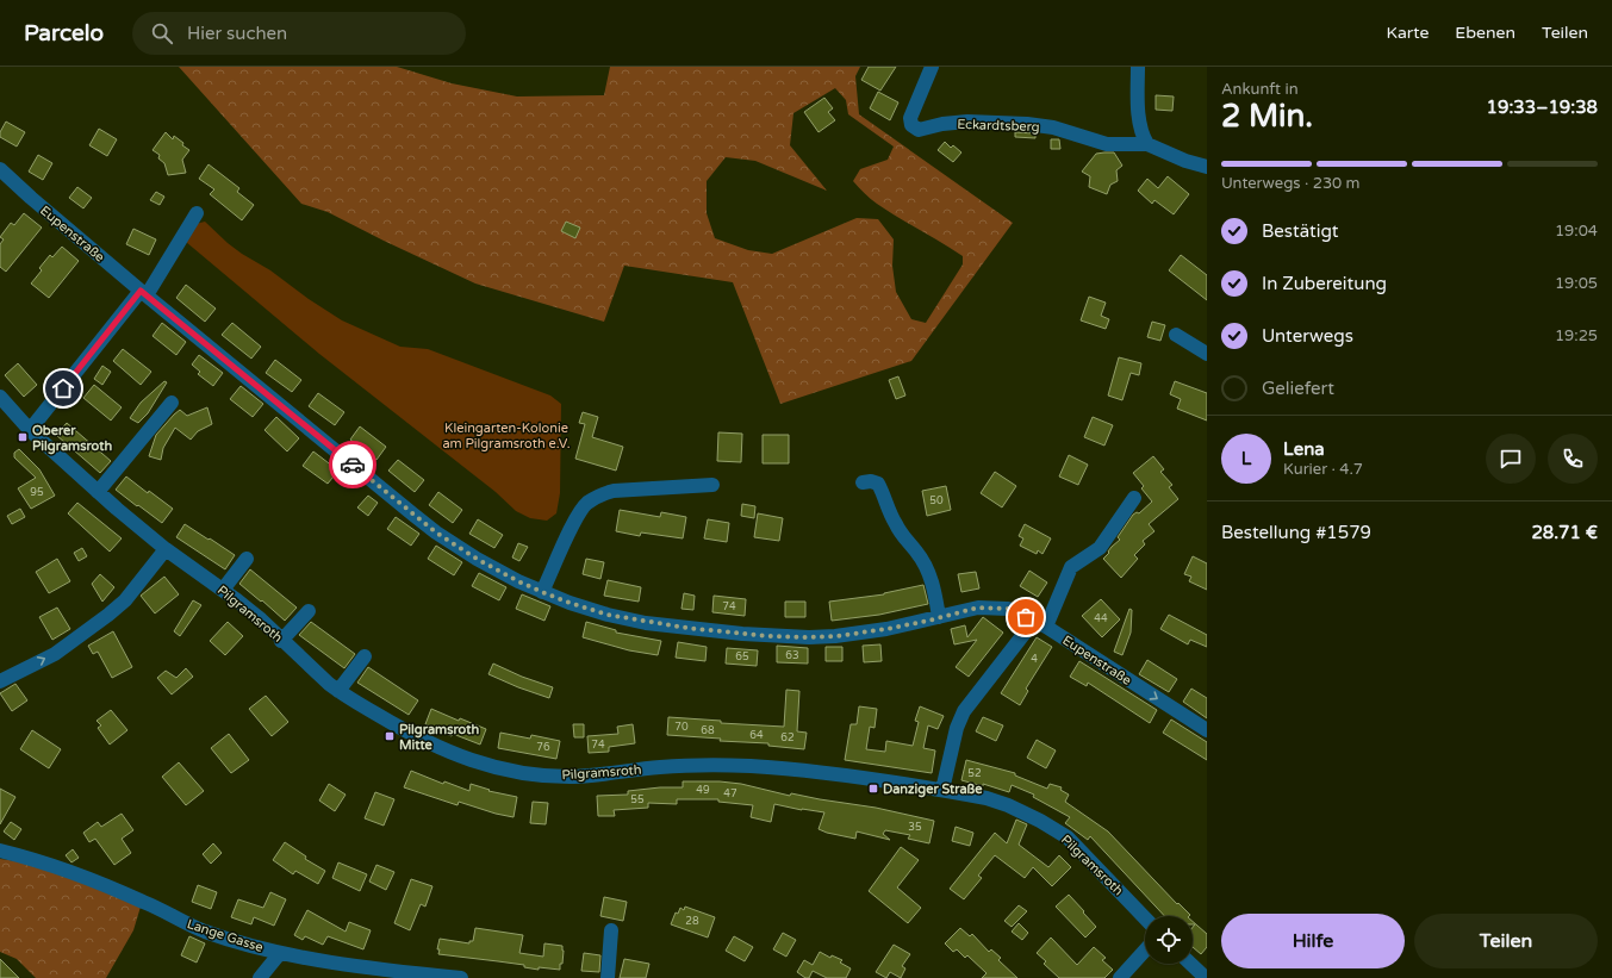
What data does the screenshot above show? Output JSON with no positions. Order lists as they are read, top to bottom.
{
  "streets": {
    "street": [
      "Eckardtsberg",
      "Eupenstraße",
      "Pilgramsroth",
      "Lange Gasse"
    ]
  },
  "parks": ["Kleingarten-Kolonie am Pilgramsroth e.V."],
  "places": {
    "transit": ["Oberer Pilgramsroth", "Pilgramsroth Mitte", "Danziger Straße"]
  },
  "house_numbers": [
    "95",
    "50",
    "74",
    "44",
    "63",
    "65",
    "4",
    "70",
    "68",
    "64",
    "62",
    "74",
    "76",
    "52",
    "49",
    "47",
    "55",
    "35",
    "28"
  ],
  "page": {
    "header": "Parcelo",
    "search": "Hier suchen",
    "nav": ["Karte", "Ebenen", "Teilen"],
    "heading": ["2 Min.", "Ankunft in", "19:33–19:38"],
    "panel": [
      "Lena",
      "Kurier · 4.7",
      "Bestellung #1579",
      "28.71 €"
    ],
    "bar": "Unterwegs · 230 m",
    "list": [
      ["Bestätigt", "19:04"],
      ["In Zubereitung", "19:05"],
      ["Unterwegs", "19:25"],
      "Geliefert"
    ],
    "round": "L",
    "buttons": ["Hilfe", "Teilen"]
  }
}
